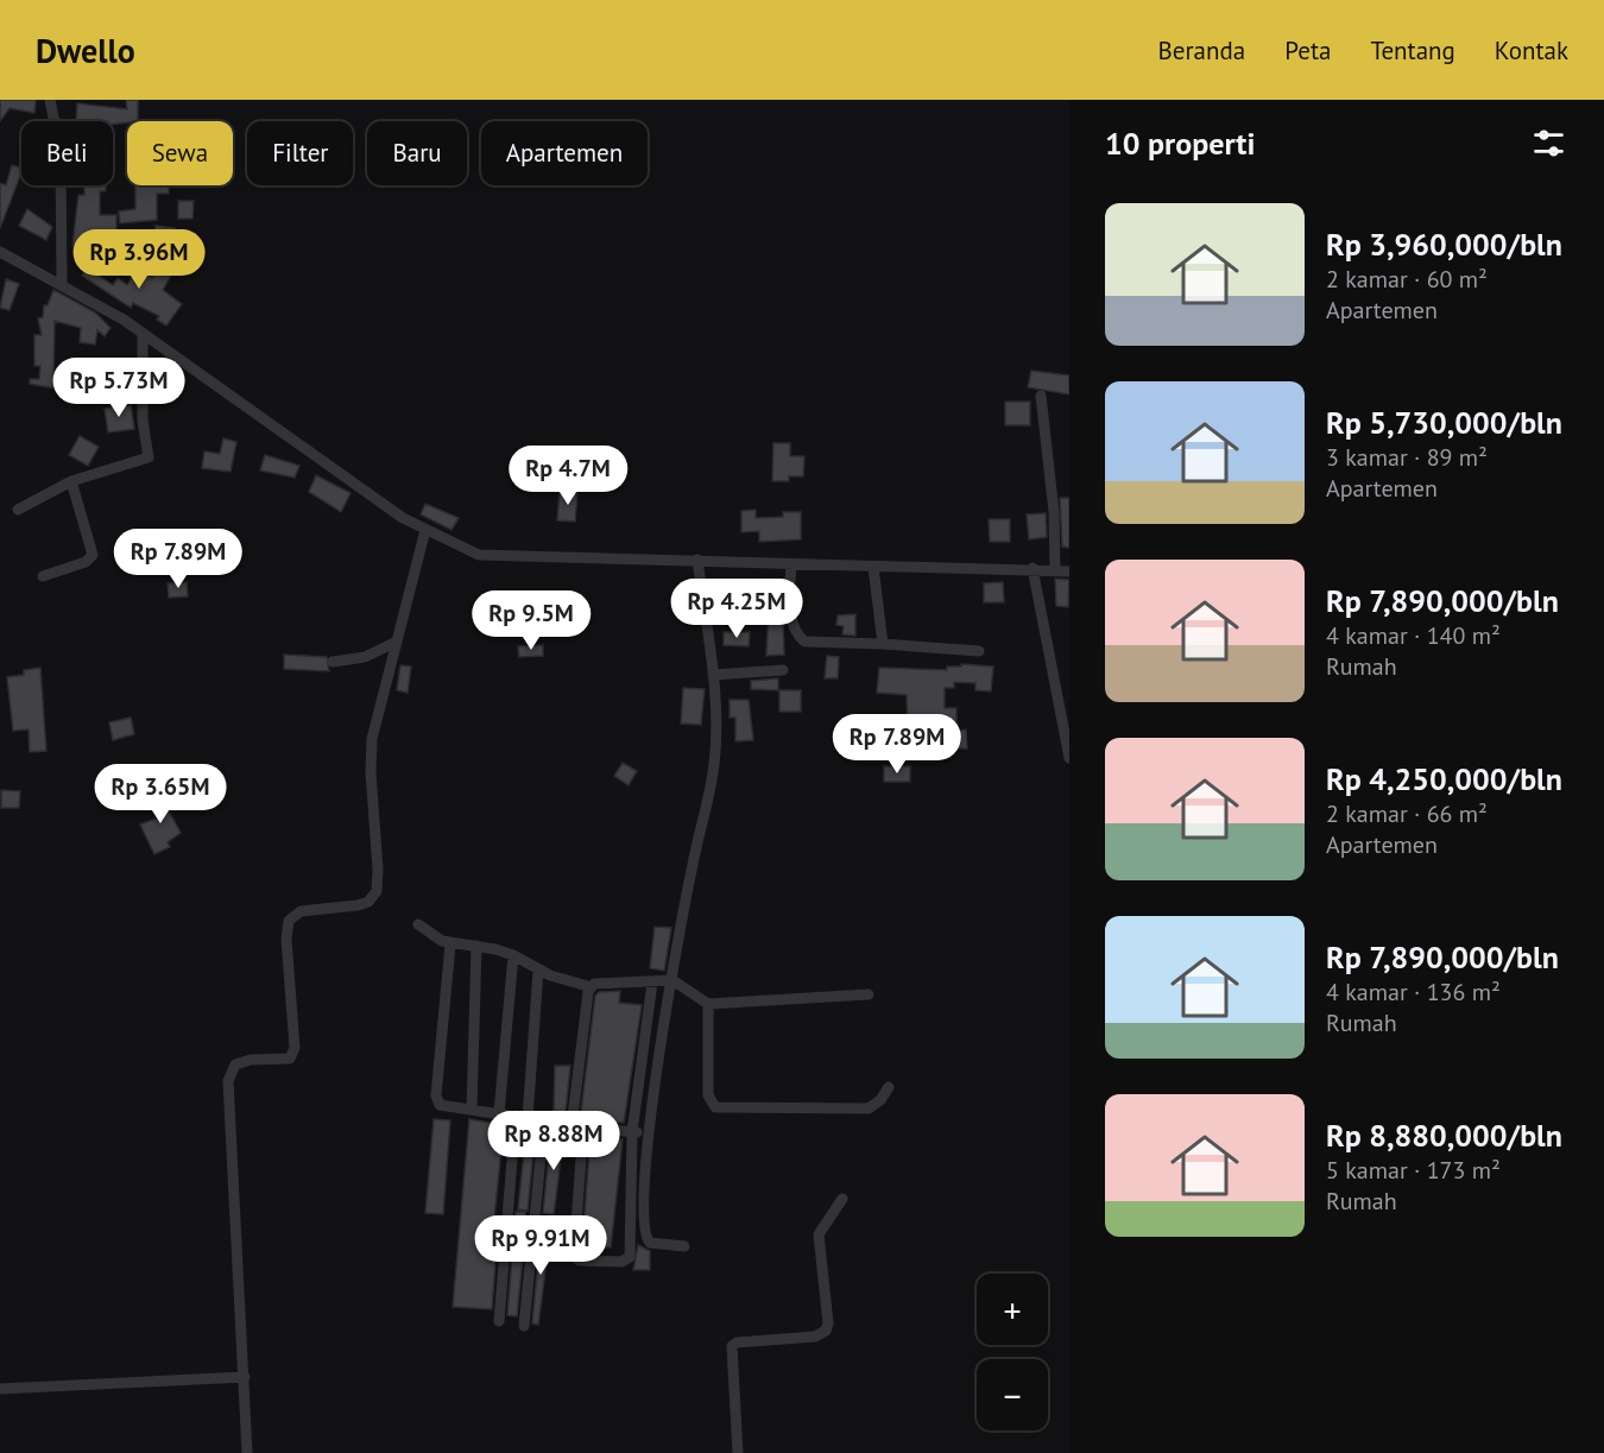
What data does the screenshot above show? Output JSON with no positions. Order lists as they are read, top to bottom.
{
  "page": {
    "header": "Dwello",
    "nav": [
      "Beranda",
      "Peta",
      "Tentang",
      "Kontak"
    ],
    "heading": "10 properti",
    "chip": [
      "Beli",
      "Sewa",
      "Filter",
      "Baru",
      "Apartemen"
    ],
    "list": [
      {
        "name": "Rp 3,960,000/bln",
        "note": "2 kamar · 60 m² · Apartemen"
      },
      {
        "name": "Rp 5,730,000/bln",
        "note": "3 kamar · 89 m² · Apartemen"
      },
      {
        "name": "Rp 7,890,000/bln",
        "note": "4 kamar · 140 m² · Rumah"
      },
      {
        "name": "Rp 4,250,000/bln",
        "note": "2 kamar · 66 m² · Apartemen"
      },
      {
        "name": "Rp 7,890,000/bln",
        "note": "4 kamar · 136 m² · Rumah"
      },
      {
        "name": "Rp 8,880,000/bln",
        "note": "5 kamar · 173 m² · Rumah"
      }
    ],
    "price": [
      "Rp 3.96M",
      "Rp 5.73M",
      "Rp 4.7M",
      "Rp 7.89M",
      "Rp 4.25M",
      "Rp 9.5M",
      "Rp 7.89M",
      "Rp 3.65M",
      "Rp 8.88M",
      "Rp 9.91M"
    ],
    "map_buttons": ["+", "−"]
  }
}
